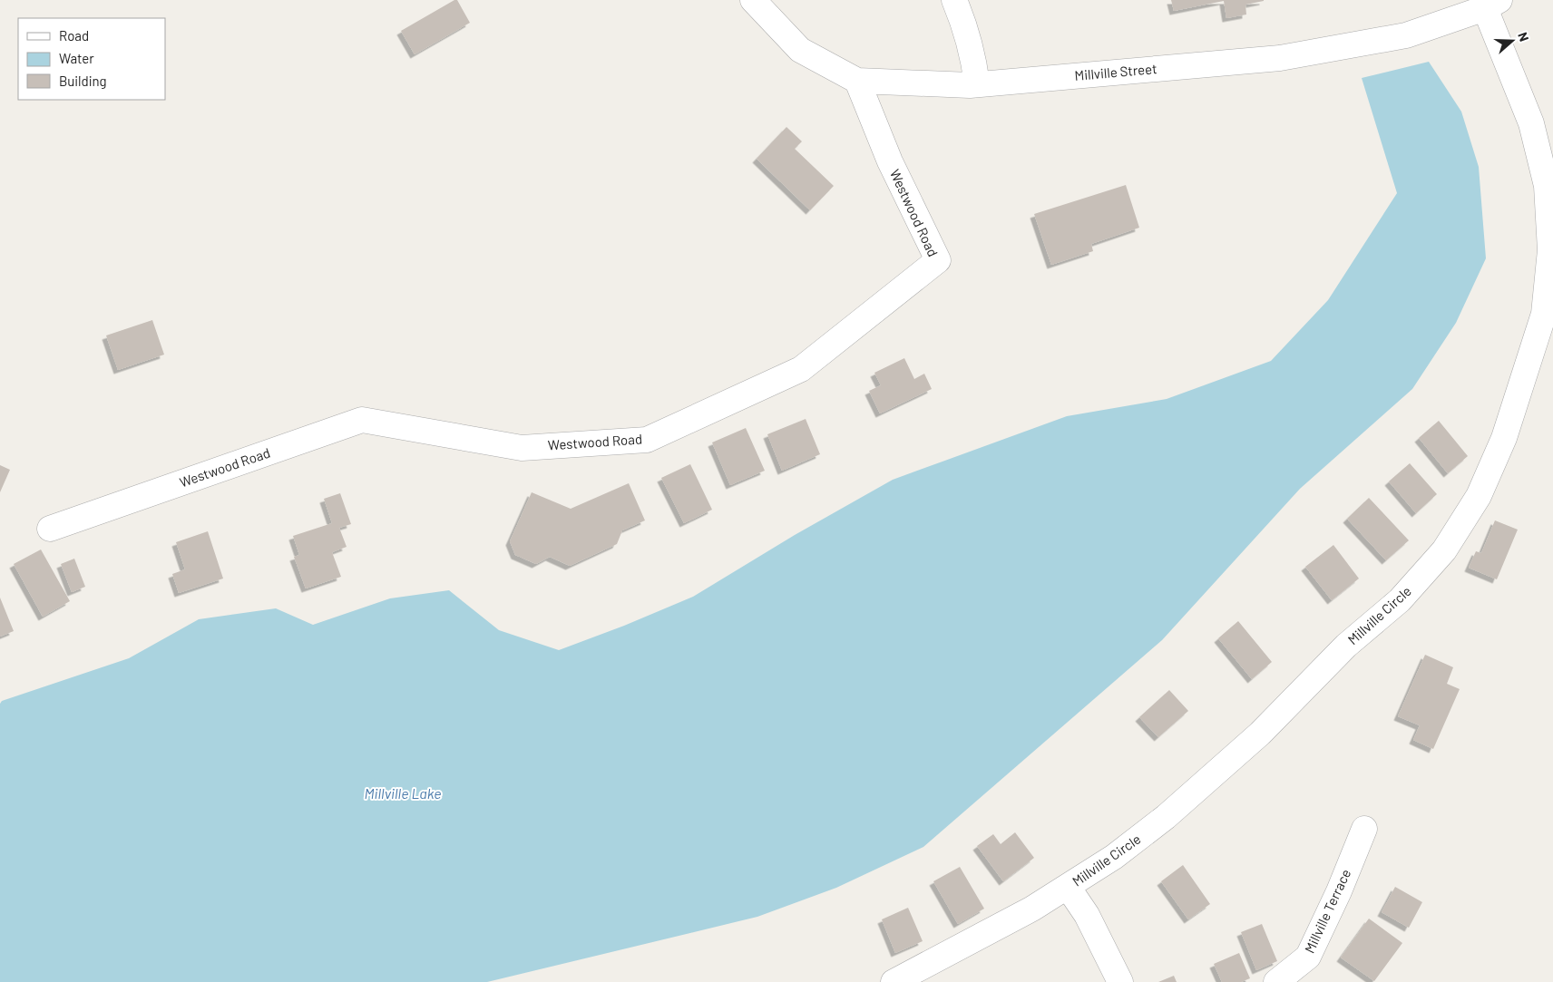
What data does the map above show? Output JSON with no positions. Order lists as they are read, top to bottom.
{
  "streets": {
    "street": [
      "Millville Street",
      "Westwood Road",
      "Millville Circle",
      "Millville Terrace"
    ]
  },
  "crossings": [
    ["Millville Street", "Westwood Road"],
    ["Millville Street", "Millville Circle"]
  ],
  "water": ["Millville Lake"],
  "legend": ["Road", "Water", "Building"],
  "north": "right"
}
